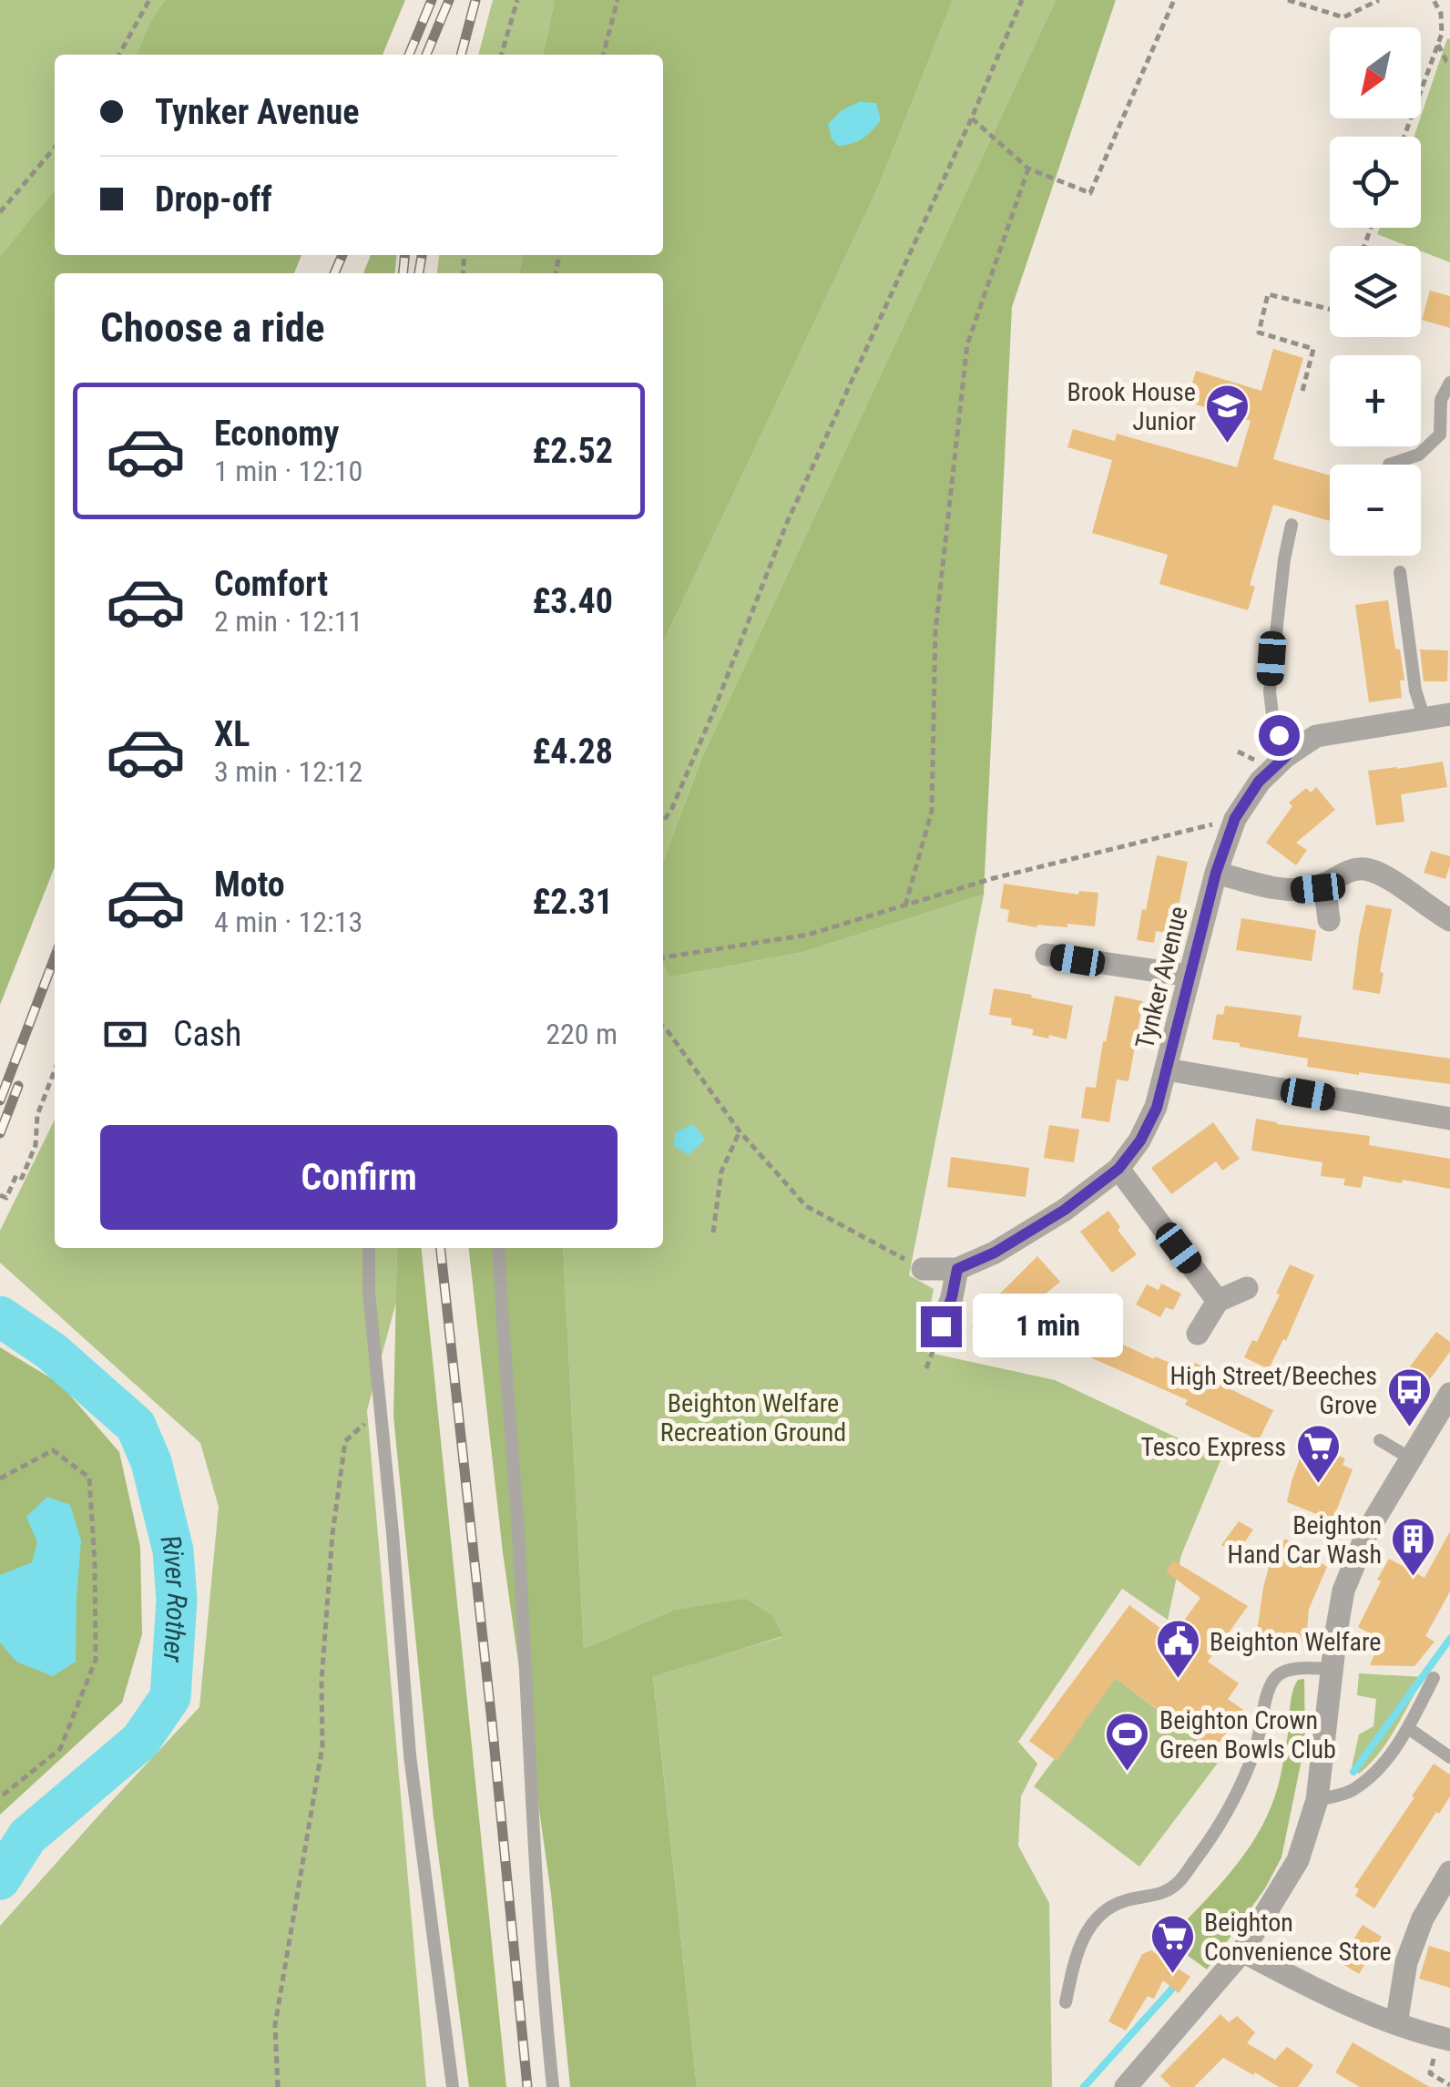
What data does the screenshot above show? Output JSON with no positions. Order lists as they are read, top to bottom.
{
  "streets": {
    "street": ["Tynker Avenue"]
  },
  "water": ["River Rother"],
  "parks": ["Beighton Welfare Recreation Ground"],
  "places": {
    "school or university": ["Brook House Junior"],
    "bus stop": ["High Street/Beeches Grove"],
    "supermarket": ["Tesco Express", "Beighton Convenience Store"],
    "building": ["Beighton Hand Car Wash"],
    "public building": ["Beighton Welfare"],
    "sports": ["Beighton Crown Green Bowls Club"]
  },
  "north": "bottom left",
  "page": {
    "map_buttons": ["+", "−"],
    "banner": ["Tynker Avenue", "Drop-off"],
    "heading": "Choose a ride",
    "list": [
      {
        "name": "Economy",
        "note": "1 min · 12:10",
        "value": "£2.52"
      },
      {
        "name": "Comfort",
        "note": "2 min · 12:11",
        "value": "£3.40"
      },
      {
        "name": "XL",
        "note": "3 min · 12:12",
        "value": "£4.28"
      },
      {
        "name": "Moto",
        "note": "4 min · 12:13",
        "value": "£2.31"
      }
    ],
    "pay": ["Cash", "220 m"],
    "buttons": "Confirm",
    "bubble": "1 min"
  }
}
